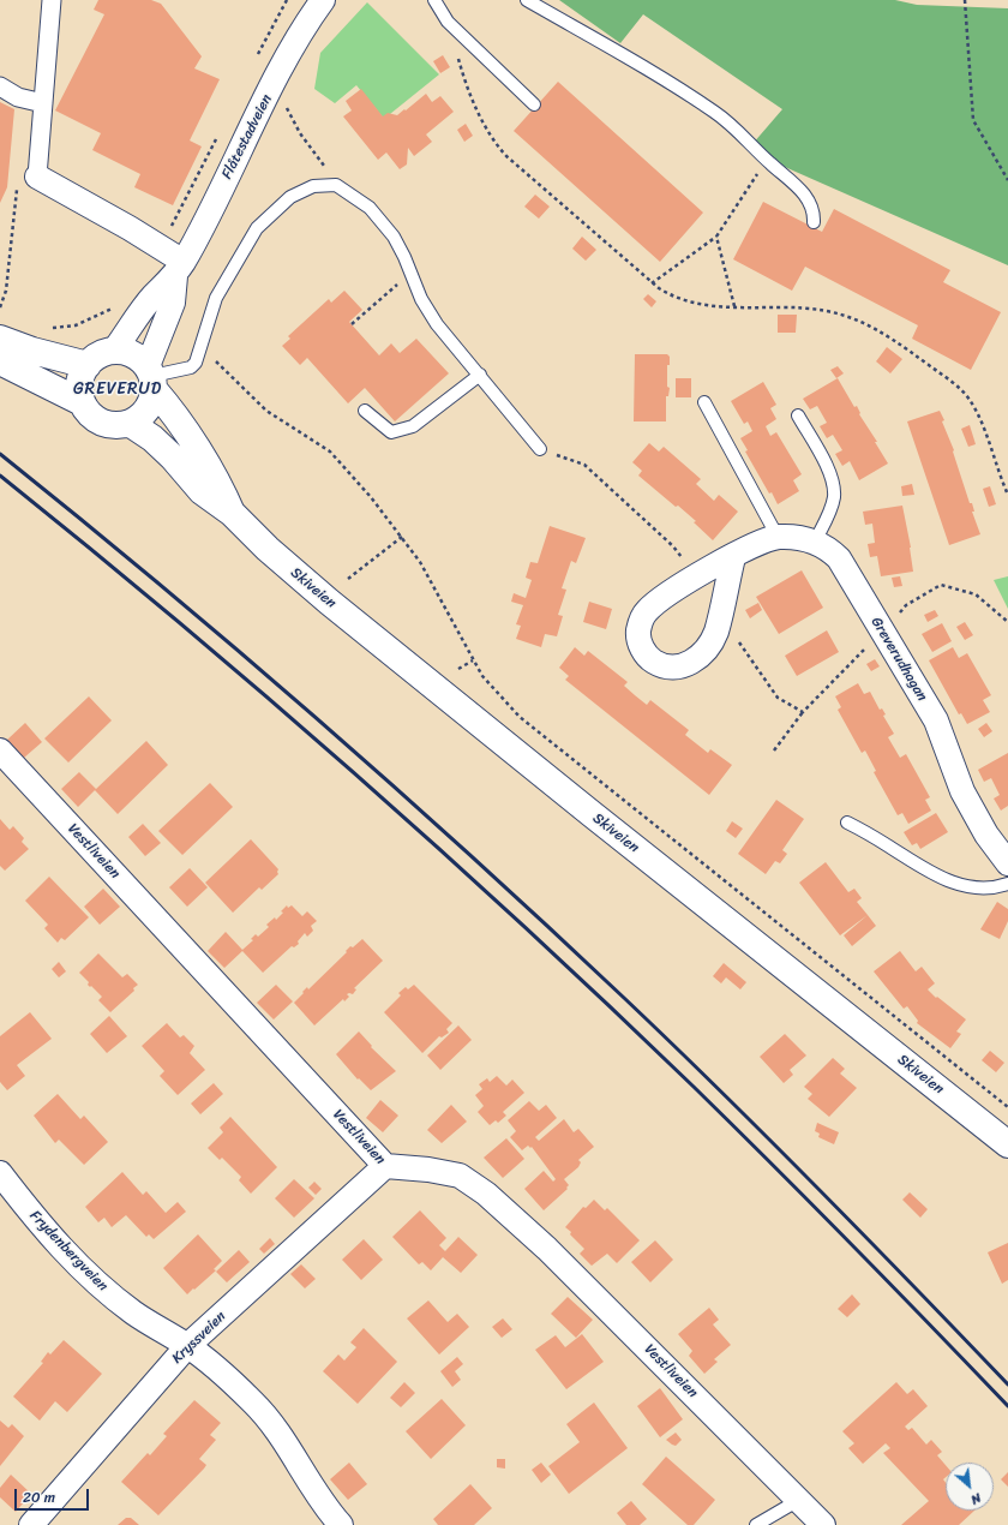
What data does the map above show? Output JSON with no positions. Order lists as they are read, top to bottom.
{
  "streets": {
    "main road": ["Skiveien"],
    "street": [
      "Flåtestadveien",
      "Greverudhagan",
      "Vestliveien",
      "Frydenbergveien",
      "Kryssveien"
    ]
  },
  "crossings": [
    ["Flåtestadveien", "Skiveien"],
    ["Vestliveien", "Kryssveien"],
    ["Frydenbergveien", "Kryssveien"]
  ],
  "districts": ["GREVERUD"],
  "scale_bar": "20 m",
  "north": "bottom right"
}
